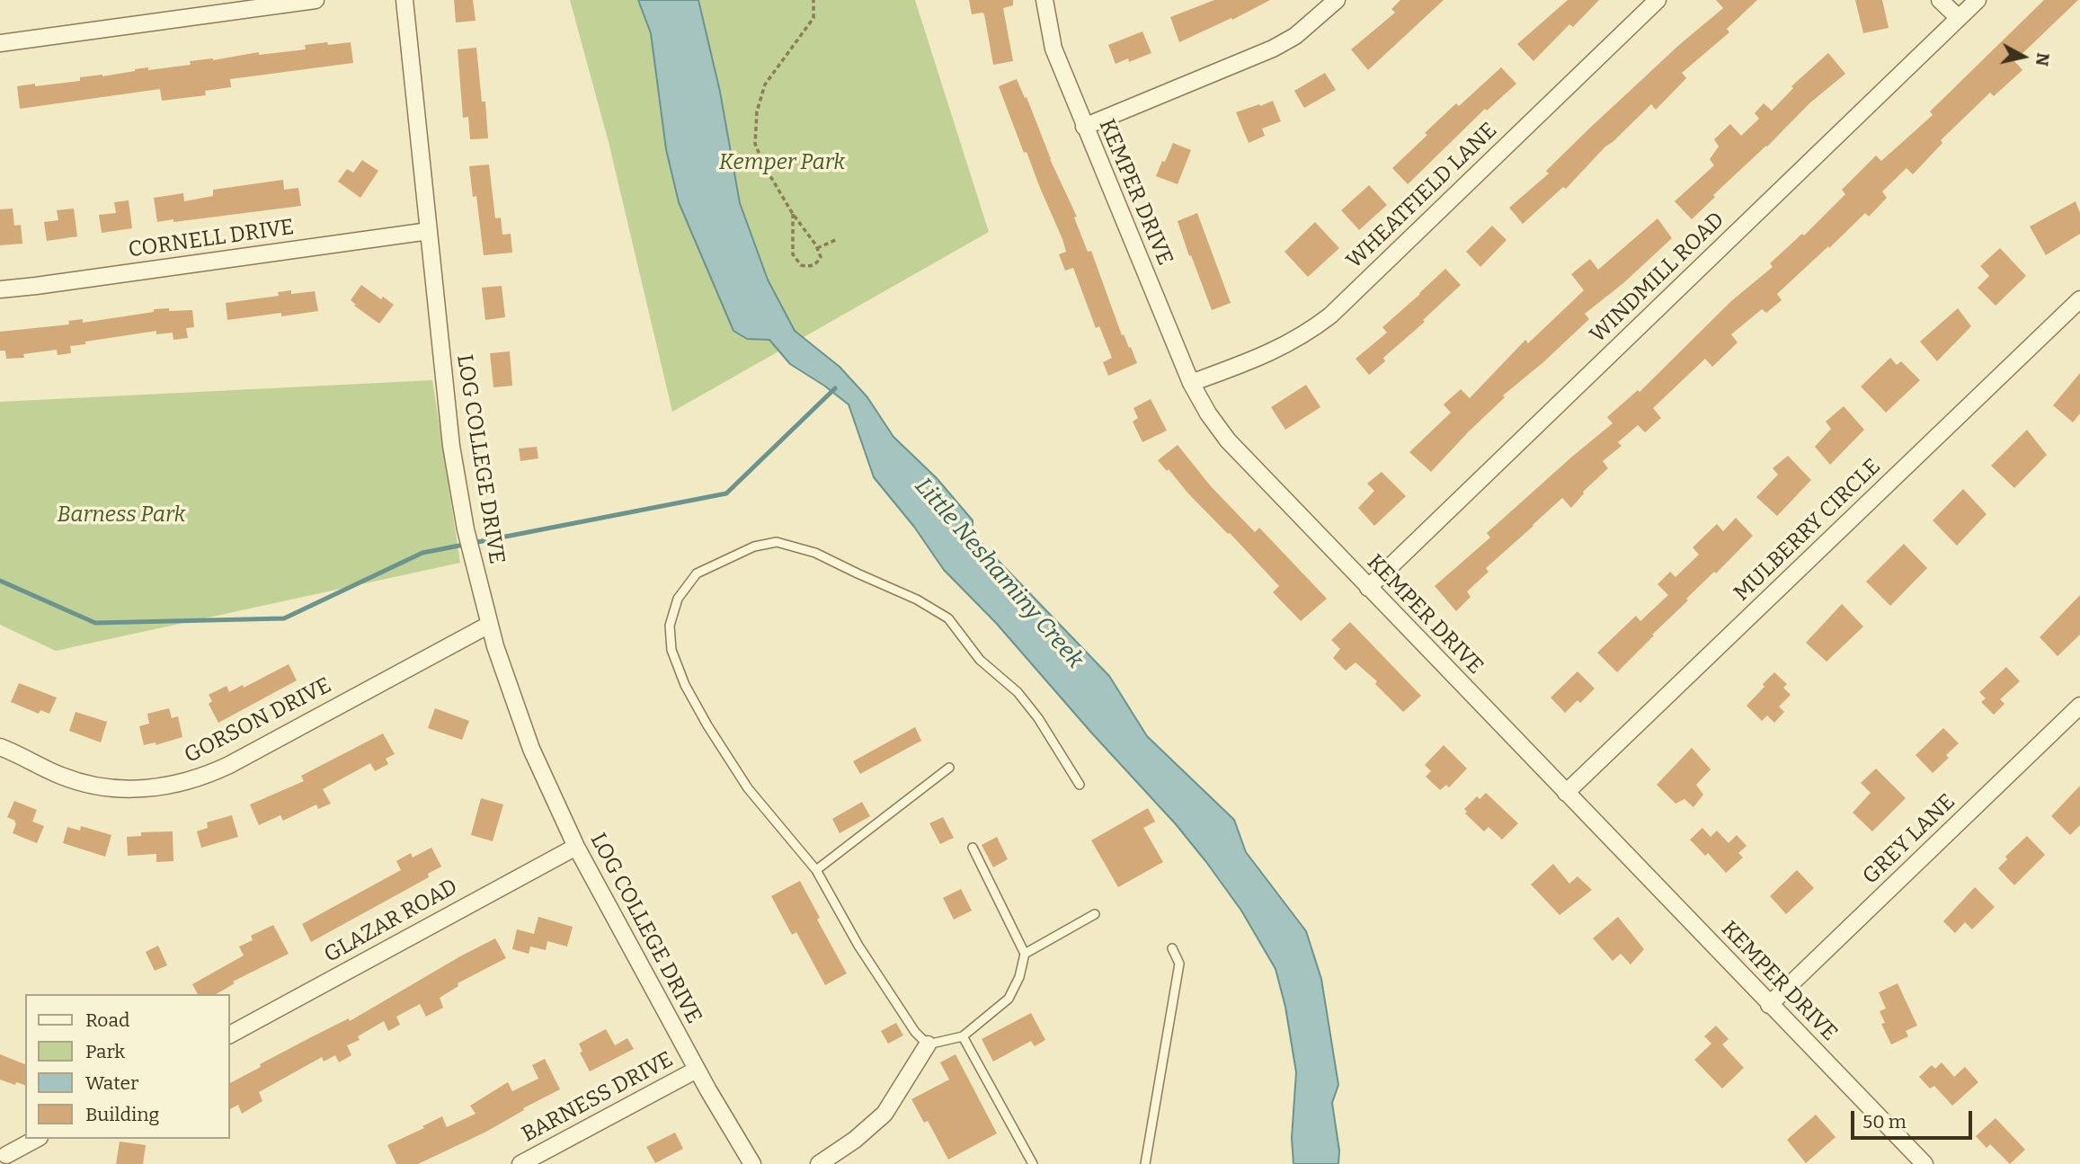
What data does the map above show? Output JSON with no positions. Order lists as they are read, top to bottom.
{
  "streets": {
    "street": [
      "KEMPER DRIVE",
      "WHEATFIELD LANE",
      "CORNELL DRIVE",
      "WINDMILL ROAD",
      "LOG COLLEGE DRIVE",
      "MULBERRY CIRCLE",
      "GORSON DRIVE",
      "GREY LANE",
      "GLAZAR ROAD",
      "BARNESS DRIVE"
    ]
  },
  "crossings": [
    ["KEMPER DRIVE", "WHEATFIELD LANE"],
    ["KEMPER DRIVE", "WINDMILL ROAD"],
    ["KEMPER DRIVE", "MULBERRY CIRCLE"],
    ["KEMPER DRIVE", "GREY LANE"],
    ["CORNELL DRIVE", "LOG COLLEGE DRIVE"],
    ["LOG COLLEGE DRIVE", "GORSON DRIVE"],
    ["LOG COLLEGE DRIVE", "GLAZAR ROAD"],
    ["LOG COLLEGE DRIVE", "BARNESS DRIVE"]
  ],
  "water": ["Little Neshaminy Creek"],
  "parks": ["Kemper Park", "Barness Park"],
  "legend": [
    "Road",
    "Park",
    "Water",
    "Building"
  ],
  "scale_bar": "50 m",
  "north": "right"
}
